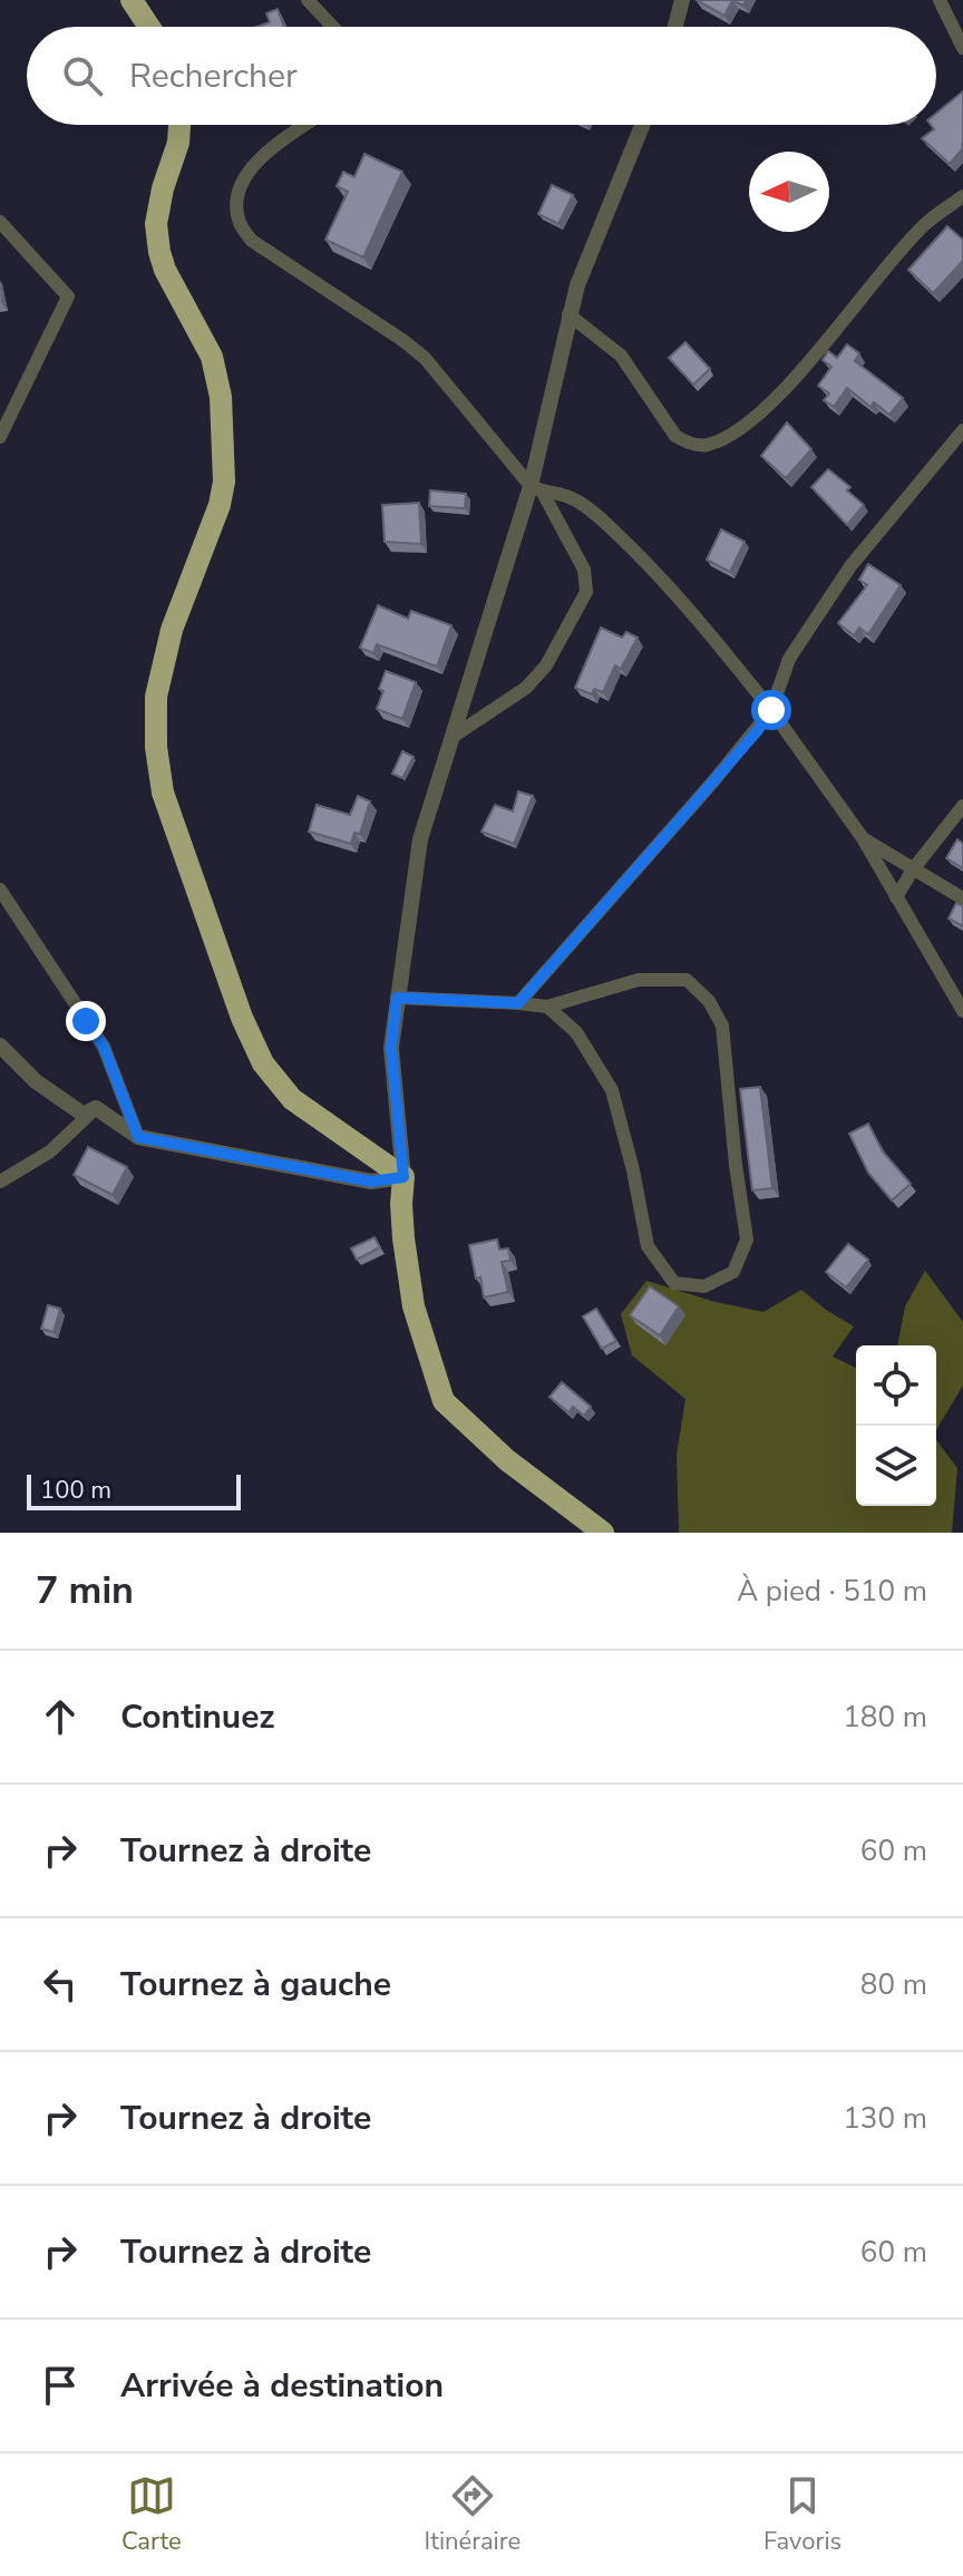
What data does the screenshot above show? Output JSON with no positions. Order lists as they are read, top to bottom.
{
  "scale_bar": "100 m",
  "north": "left",
  "page": {
    "search": "Rechercher",
    "scale": "100 m",
    "heading": ["7 min", "À pied · 510 m"],
    "list": [
      ["Continuez", "180 m"],
      ["Tournez à droite", "60 m"],
      ["Tournez à gauche", "80 m"],
      ["Tournez à droite", "130 m"],
      ["Tournez à droite", "60 m"],
      "Arrivée à destination"
    ],
    "nav": ["Carte", "Itinéraire", "Favoris"]
  }
}
